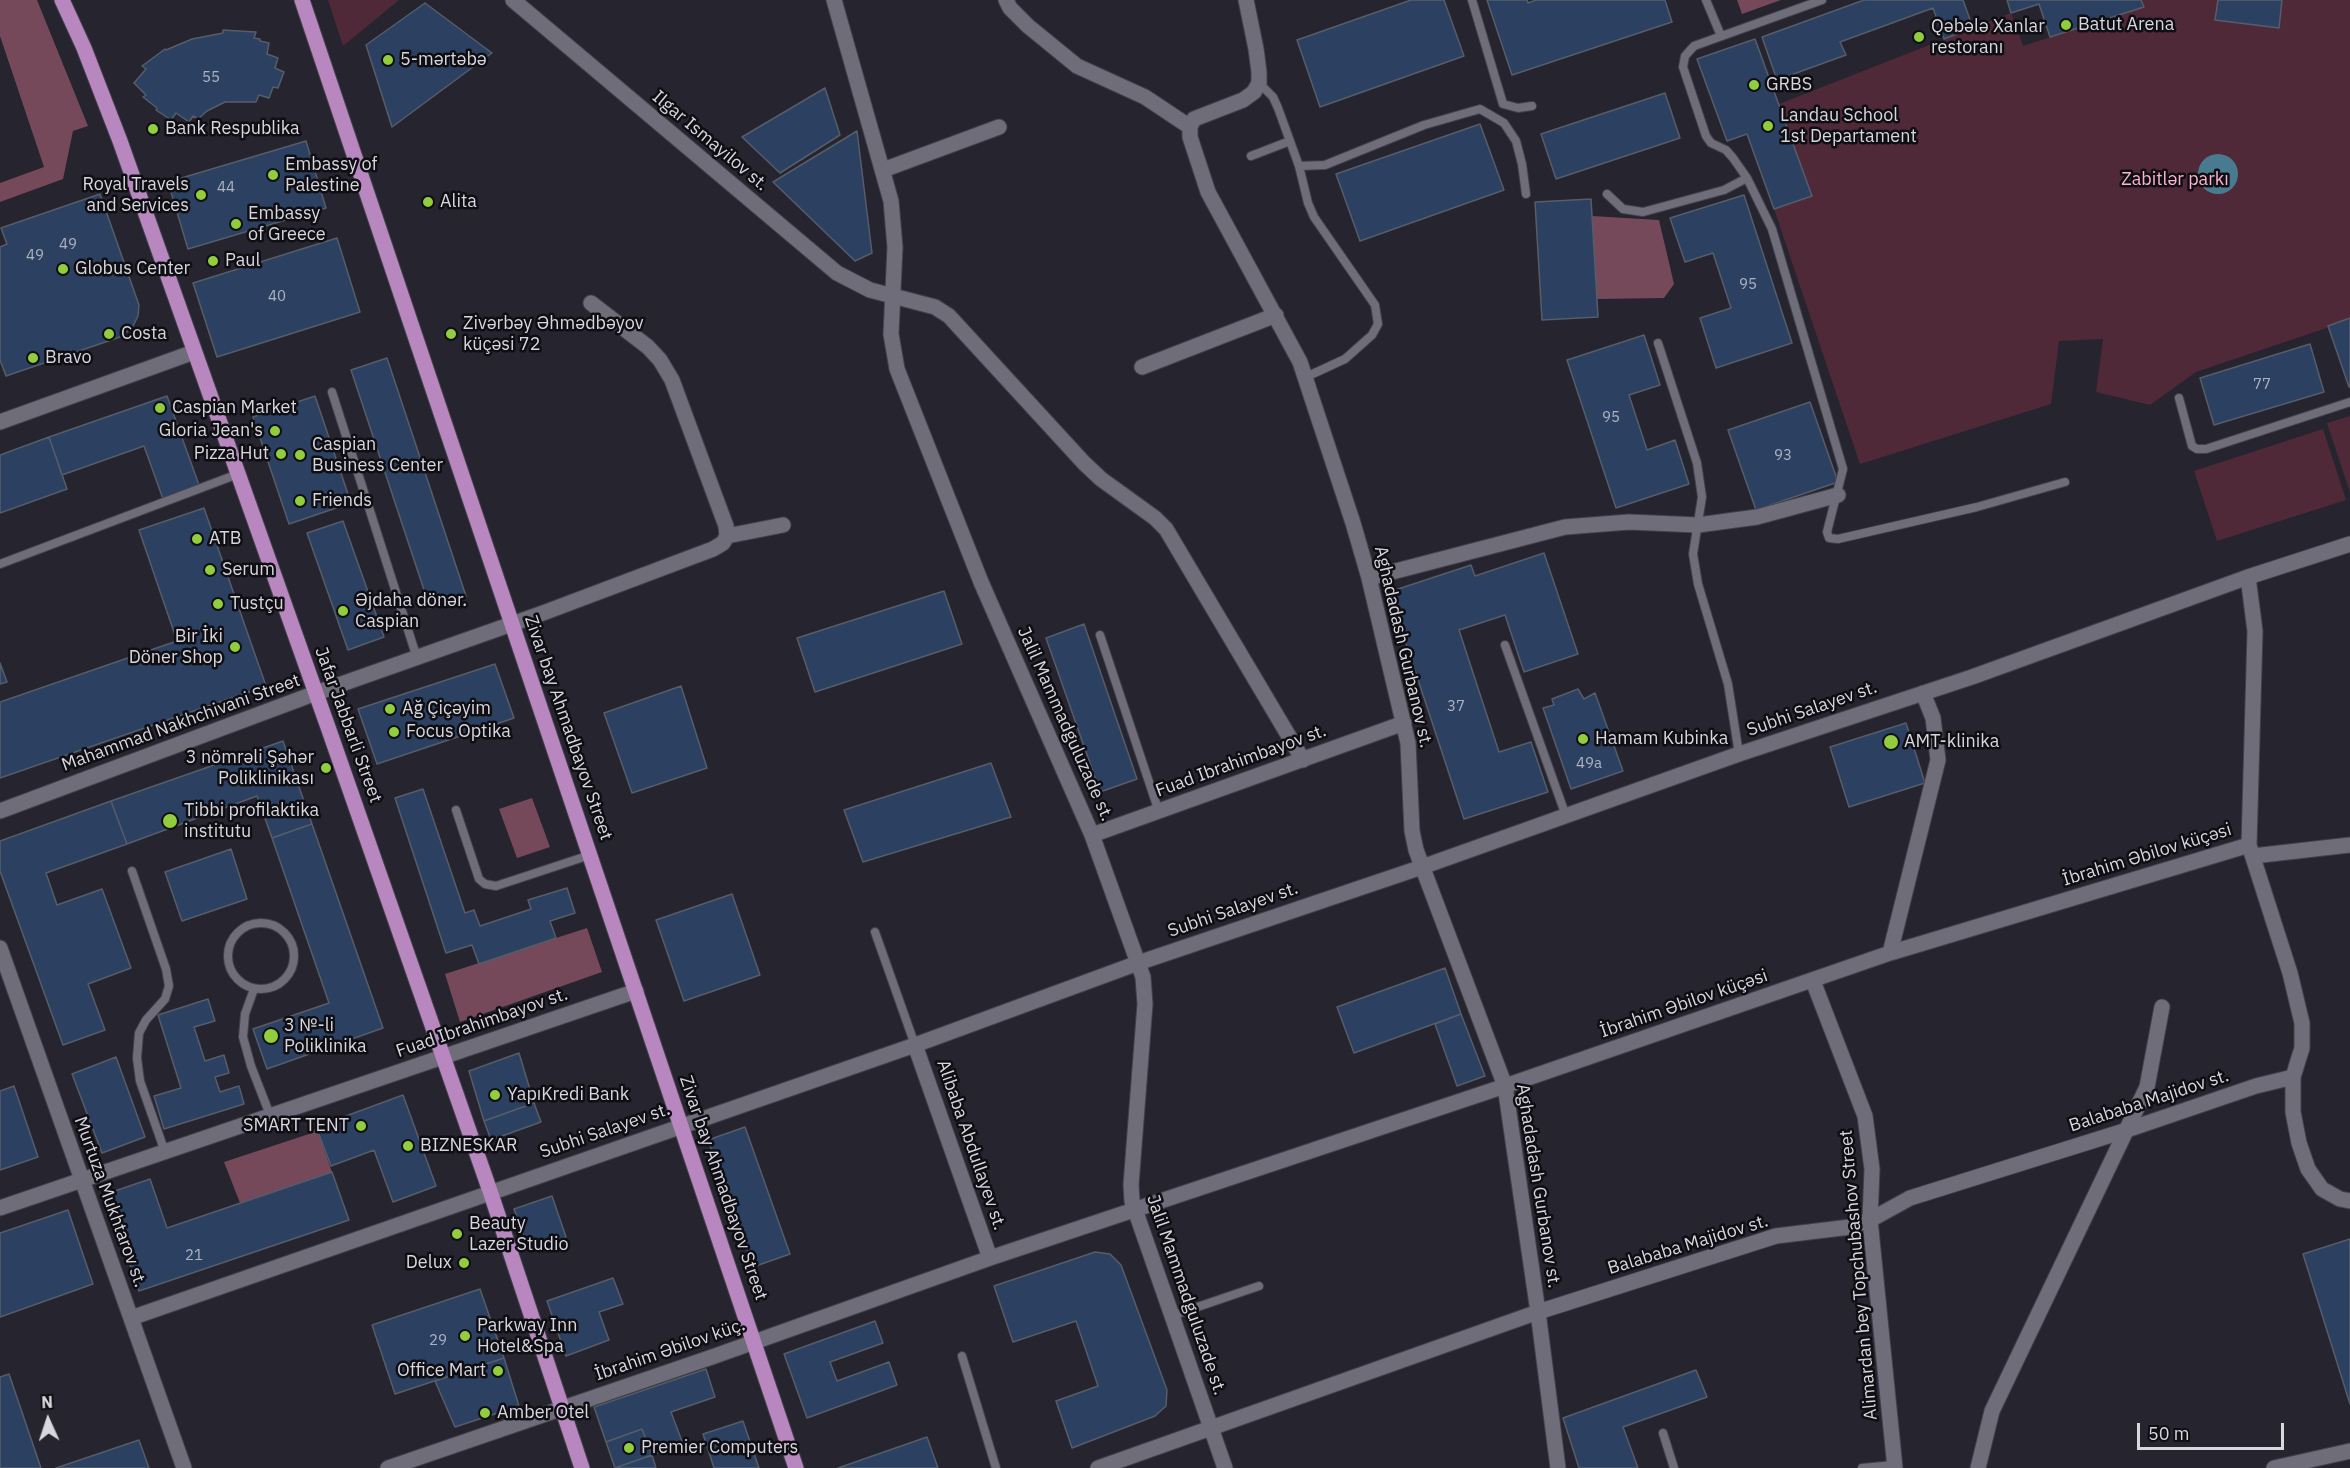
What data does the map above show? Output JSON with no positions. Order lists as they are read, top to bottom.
{
  "streets": {
    "main road": ["Jafar Jabbarli Street", "Zivar bay Ahmadbayov Street"],
    "street": [
      "Ilgar Ismayilov st.",
      "Aghadadash Gurbanov st.",
      "Subhi Salayev st.",
      "Mahammad Nakhchivani Street",
      "Jalil Mammadguluzade st.",
      "Fuad Ibrahimbayov st.",
      "İbrahim Əbilov küçəsi",
      "Balababa Majidov st.",
      "Alibaba Abdullayev st.",
      "Murtuza Mukhtarov st.",
      "Alimardan bey Topchubashov Street",
      "İbrahim Əbilov küç."
    ]
  },
  "crossings": [
    ["Ilgar Ismayilov st.", "Jalil Mammadguluzade st."],
    ["Ilgar Ismayilov st.", "Fuad Ibrahimbayov st."],
    ["Aghadadash Gurbanov st.", "Subhi Salayev st."],
    ["Aghadadash Gurbanov st.", "Fuad Ibrahimbayov st."],
    ["Aghadadash Gurbanov st.", "İbrahim Əbilov küçəsi"],
    ["Aghadadash Gurbanov st.", "Balababa Majidov st."],
    ["Subhi Salayev st.", "Jalil Mammadguluzade st."],
    ["Subhi Salayev st.", "Jafar Jabbarli Street"],
    ["Subhi Salayev st.", "Zivar bay Ahmadbayov Street"],
    ["Subhi Salayev st.", "Alibaba Abdullayev st."],
    ["Subhi Salayev st.", "Murtuza Mukhtarov st."],
    ["Mahammad Nakhchivani Street", "Jafar Jabbarli Street"],
    ["Mahammad Nakhchivani Street", "Zivar bay Ahmadbayov Street"],
    ["Jalil Mammadguluzade st.", "Fuad Ibrahimbayov st."],
    ["Jalil Mammadguluzade st.", "İbrahim Əbilov küçəsi"],
    ["Jalil Mammadguluzade st.", "Balababa Majidov st."],
    ["Jalil Mammadguluzade st.", "İbrahim Əbilov küç."],
    ["Jafar Jabbarli Street", "Fuad Ibrahimbayov st."],
    ["Jafar Jabbarli Street", "İbrahim Əbilov küç."],
    ["Zivar bay Ahmadbayov Street", "Fuad Ibrahimbayov st."],
    ["Zivar bay Ahmadbayov Street", "İbrahim Əbilov küç."],
    ["Fuad Ibrahimbayov st.", "Murtuza Mukhtarov st."],
    ["İbrahim Əbilov küçəsi", "Alimardan bey Topchubashov Street"],
    ["İbrahim Əbilov küçəsi", "İbrahim Əbilov küç."],
    ["Balababa Majidov st.", "Alimardan bey Topchubashov Street"],
    ["Alibaba Abdullayev st.", "İbrahim Əbilov küç."]
  ],
  "parks": ["Zabitlər parkı"],
  "places": [
    "Batut Arena",
    "Qəbələ Xanlar restoranı",
    "5-mərtəbə",
    "GRBS",
    "Landau School 1st Departament",
    "Bank Respublika",
    "Embassy of Palestine",
    "Royal Travels and Services",
    "Alita",
    "Embassy of Greece",
    "Paul",
    "Globus Center",
    "Costa",
    "Zivərbəy Əhmədbəyov küçəsi 72",
    "Bravo",
    "Caspian Market",
    "Gloria Jean's",
    "Pizza Hut",
    "Caspian Business Center",
    "Friends",
    "ATB",
    "Serum",
    "Tustçu",
    "Əjdaha dönər. Caspian",
    "Bir İki Döner Shop",
    "Ağ Çiçəyim",
    "Focus Optika",
    "Hamam Kubinka",
    "AMT-klinika",
    "3 nömrəli Şəhər Poliklinikası",
    "Tibbi profilaktika institutu",
    "3 №-li Poliklinika",
    "YapıKredi Bank",
    "SMART TENT",
    "BIZNESKAR",
    "Beauty Lazer Studio",
    "Delux",
    "Parkway Inn Hotel&Spa",
    "Office Mart",
    "Amber Otel",
    "Premier Computers"
  ],
  "house_numbers": [
    "55",
    "44",
    "49",
    "49",
    "95",
    "40",
    "77",
    "95",
    "93",
    "37",
    "49a",
    "21",
    "29"
  ],
  "scale_bar": "50 m",
  "north": "top"
}
